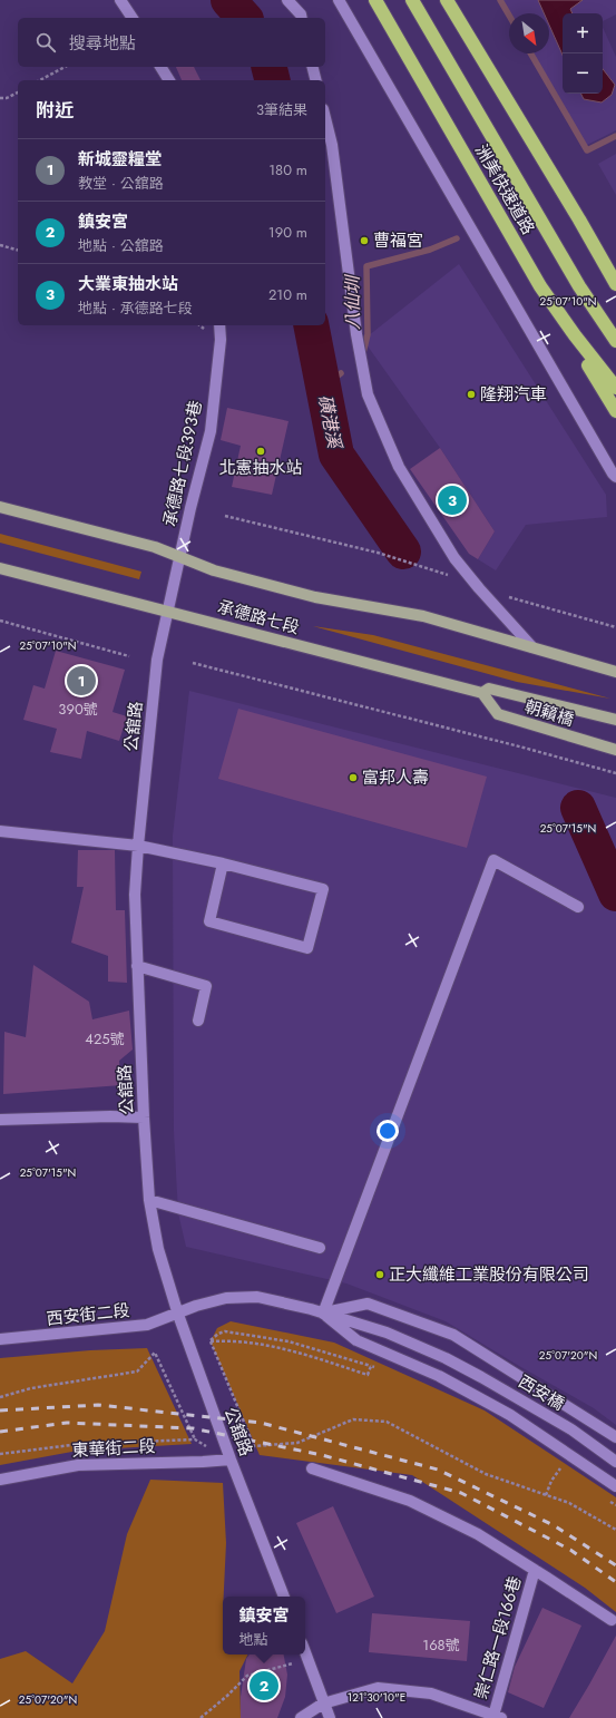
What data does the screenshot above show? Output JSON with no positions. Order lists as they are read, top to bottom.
{
  "streets": {
    "highway": ["洲美快速道路"],
    "main road": ["承德路七段", "朝籟橋"],
    "street": [
      "承德路七段393巷",
      "公舘路",
      "西安街二段",
      "西安橋",
      "東華街二段",
      "崇仁路一段166巷"
    ]
  },
  "crossings": [
    ["承德路七段393巷", "承德路七段"],
    ["承德路七段393巷", "公舘路"],
    ["承德路七段", "朝籟橋"],
    ["承德路七段", "公舘路"],
    ["公舘路", "西安街二段"],
    ["公舘路", "東華街二段"],
    ["西安街二段", "西安橋"]
  ],
  "water": ["八仙圳", "磺港溪"],
  "places": [
    "曹福宮",
    "隆翔汽車",
    "北憲抽水站",
    "富邦人壽",
    "正大纖維工業股份有限公司"
  ],
  "house_numbers": ["390號", "425號", "168號"],
  "north": "bottom right",
  "page": {
    "map_buttons": ["+", "−"],
    "search": "搜尋地點",
    "heading": ["附近", "3筆結果"],
    "list": [
      {
        "mark": "1",
        "name": "新城靈糧堂",
        "note": "教堂 · 公舘路",
        "value": "180 m"
      },
      {
        "mark": "2",
        "name": "鎮安宮",
        "note": "地點 · 公舘路",
        "value": "190 m"
      },
      {
        "mark": "3",
        "name": "大業東抽水站",
        "note": "地點 · 承德路七段",
        "value": "210 m"
      }
    ],
    "pins": ["3", "1", "2"],
    "popup": ["鎮安宮", "地點"]
  },
  "coordinates": [
    "25°07'10\"N",
    "25°07'15\"N",
    "25°07'20\"N",
    "121°30'10\"E"
  ]
}
